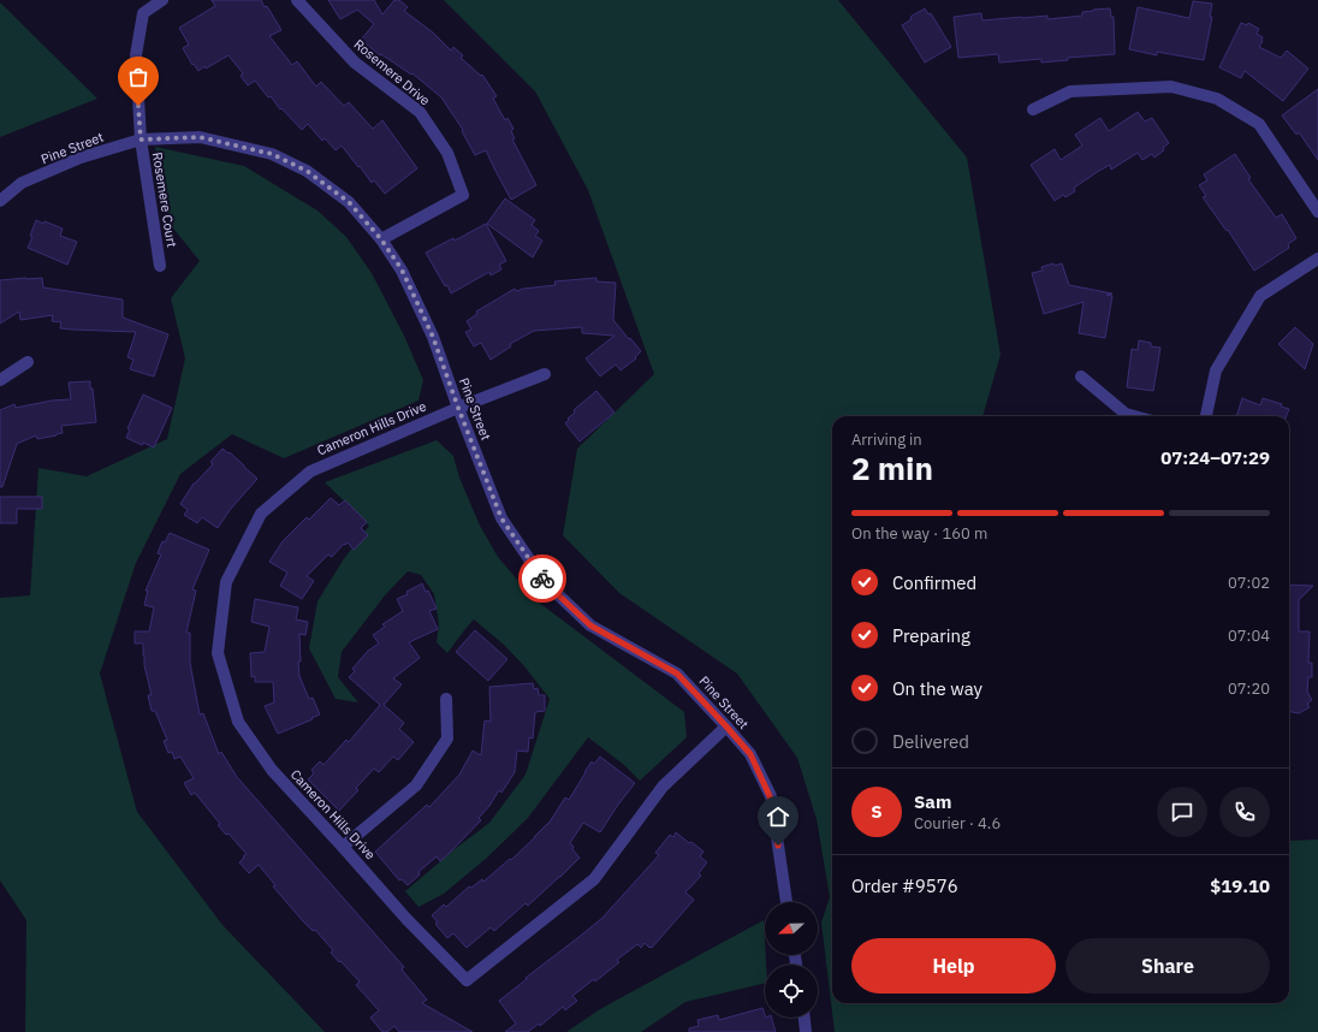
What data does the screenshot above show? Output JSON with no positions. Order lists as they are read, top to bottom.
{
  "streets": {
    "street": [
      "Rosemere Drive",
      "Pine Street",
      "Rosemere Court",
      "Cameron Hills Drive"
    ]
  },
  "crossings": [
    ["Rosemere Drive", "Pine Street"],
    ["Pine Street", "Rosemere Court"],
    ["Pine Street", "Cameron Hills Drive"]
  ],
  "north": "left",
  "page": {
    "heading": ["2 min", "Arriving in", "07:24–07:29"],
    "panel": [
      "Sam",
      "Courier · 4.6",
      "Order #9576",
      "$19.10"
    ],
    "bar": "On the way · 160 m",
    "list": [
      ["Confirmed", "07:02"],
      ["Preparing", "07:04"],
      ["On the way", "07:20"],
      "Delivered"
    ],
    "round": "S",
    "buttons": ["Help", "Share"]
  }
}
